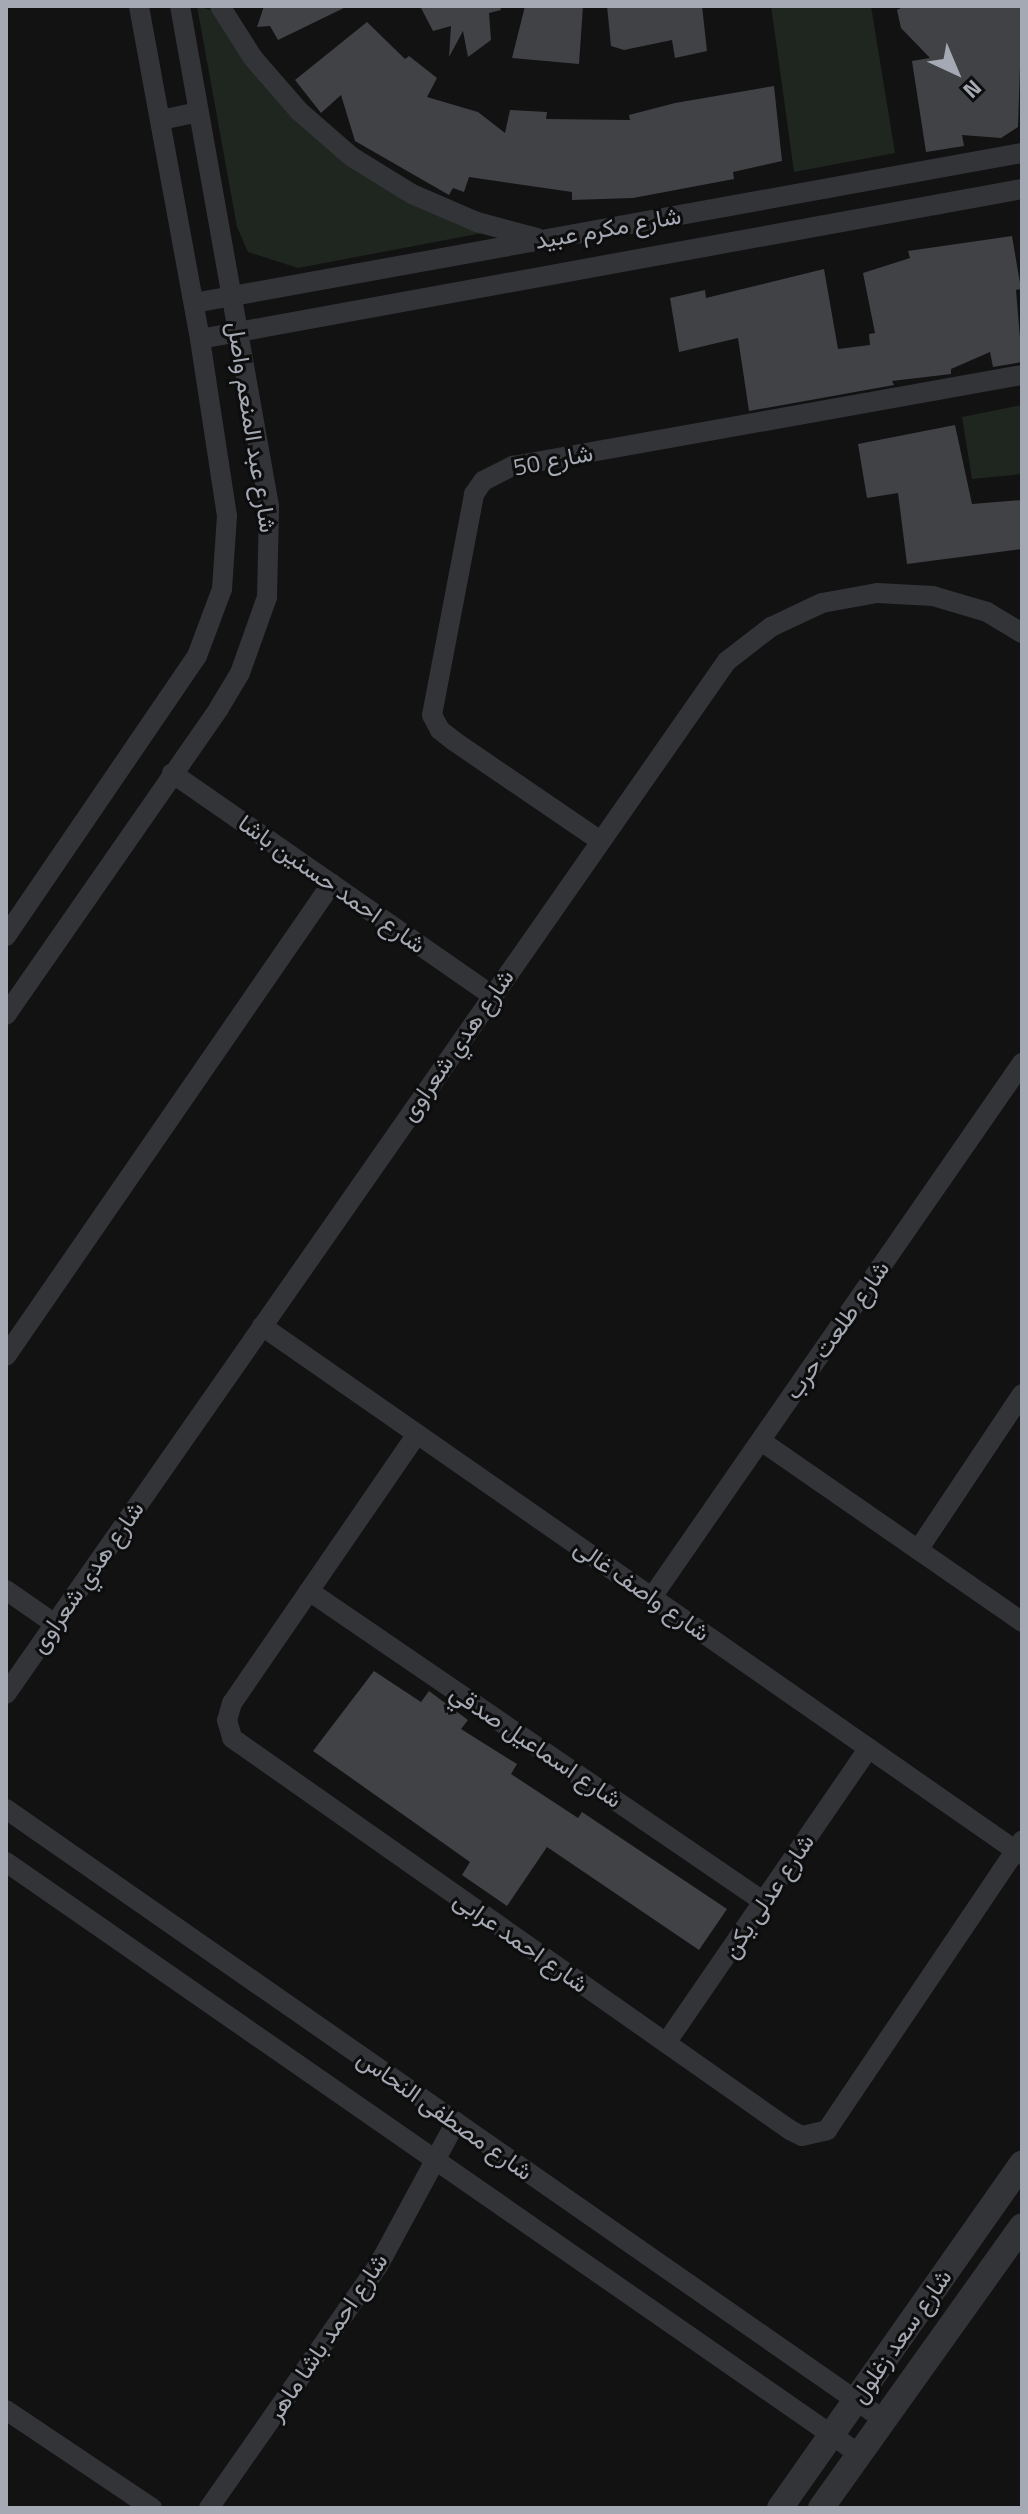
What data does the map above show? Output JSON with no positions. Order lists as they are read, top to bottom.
{
  "streets": {
    "street": [
      "شارع مكرم عبيد",
      "شارع عبد المنعم واصل",
      "شارع 50",
      "شارع احمد حسنين باشا",
      "شارع هدي شعراوى",
      "شارع طلعت حرب",
      "شارع واصف غالى",
      "شارع اسماعيل صدقي",
      "شارع عدلى يكن",
      "شارع احمد عرابى",
      "شارع مصطفى النحاس",
      "شارع سعد زغلول",
      "شارع احمد باشا ماهر"
    ]
  },
  "crossings": [
    ["شارع مكرم عبيد", "شارع عبد المنعم واصل"],
    ["شارع عبد المنعم واصل", "شارع احمد حسنين باشا"],
    ["شارع 50", "شارع هدي شعراوى"],
    ["شارع احمد حسنين باشا", "شارع هدي شعراوى"],
    ["شارع هدي شعراوى", "شارع واصف غالى"],
    ["شارع طلعت حرب", "شارع واصف غالى"],
    ["شارع واصف غالى", "شارع عدلى يكن"],
    ["شارع واصف غالى", "شارع احمد عرابى"],
    ["شارع اسماعيل صدقي", "شارع عدلى يكن"],
    ["شارع اسماعيل صدقي", "شارع احمد عرابى"],
    ["شارع عدلى يكن", "شارع احمد عرابى"],
    ["شارع مصطفى النحاس", "شارع سعد زغلول"],
    ["شارع مصطفى النحاس", "شارع احمد باشا ماهر"]
  ],
  "north": "bottom right"
}
